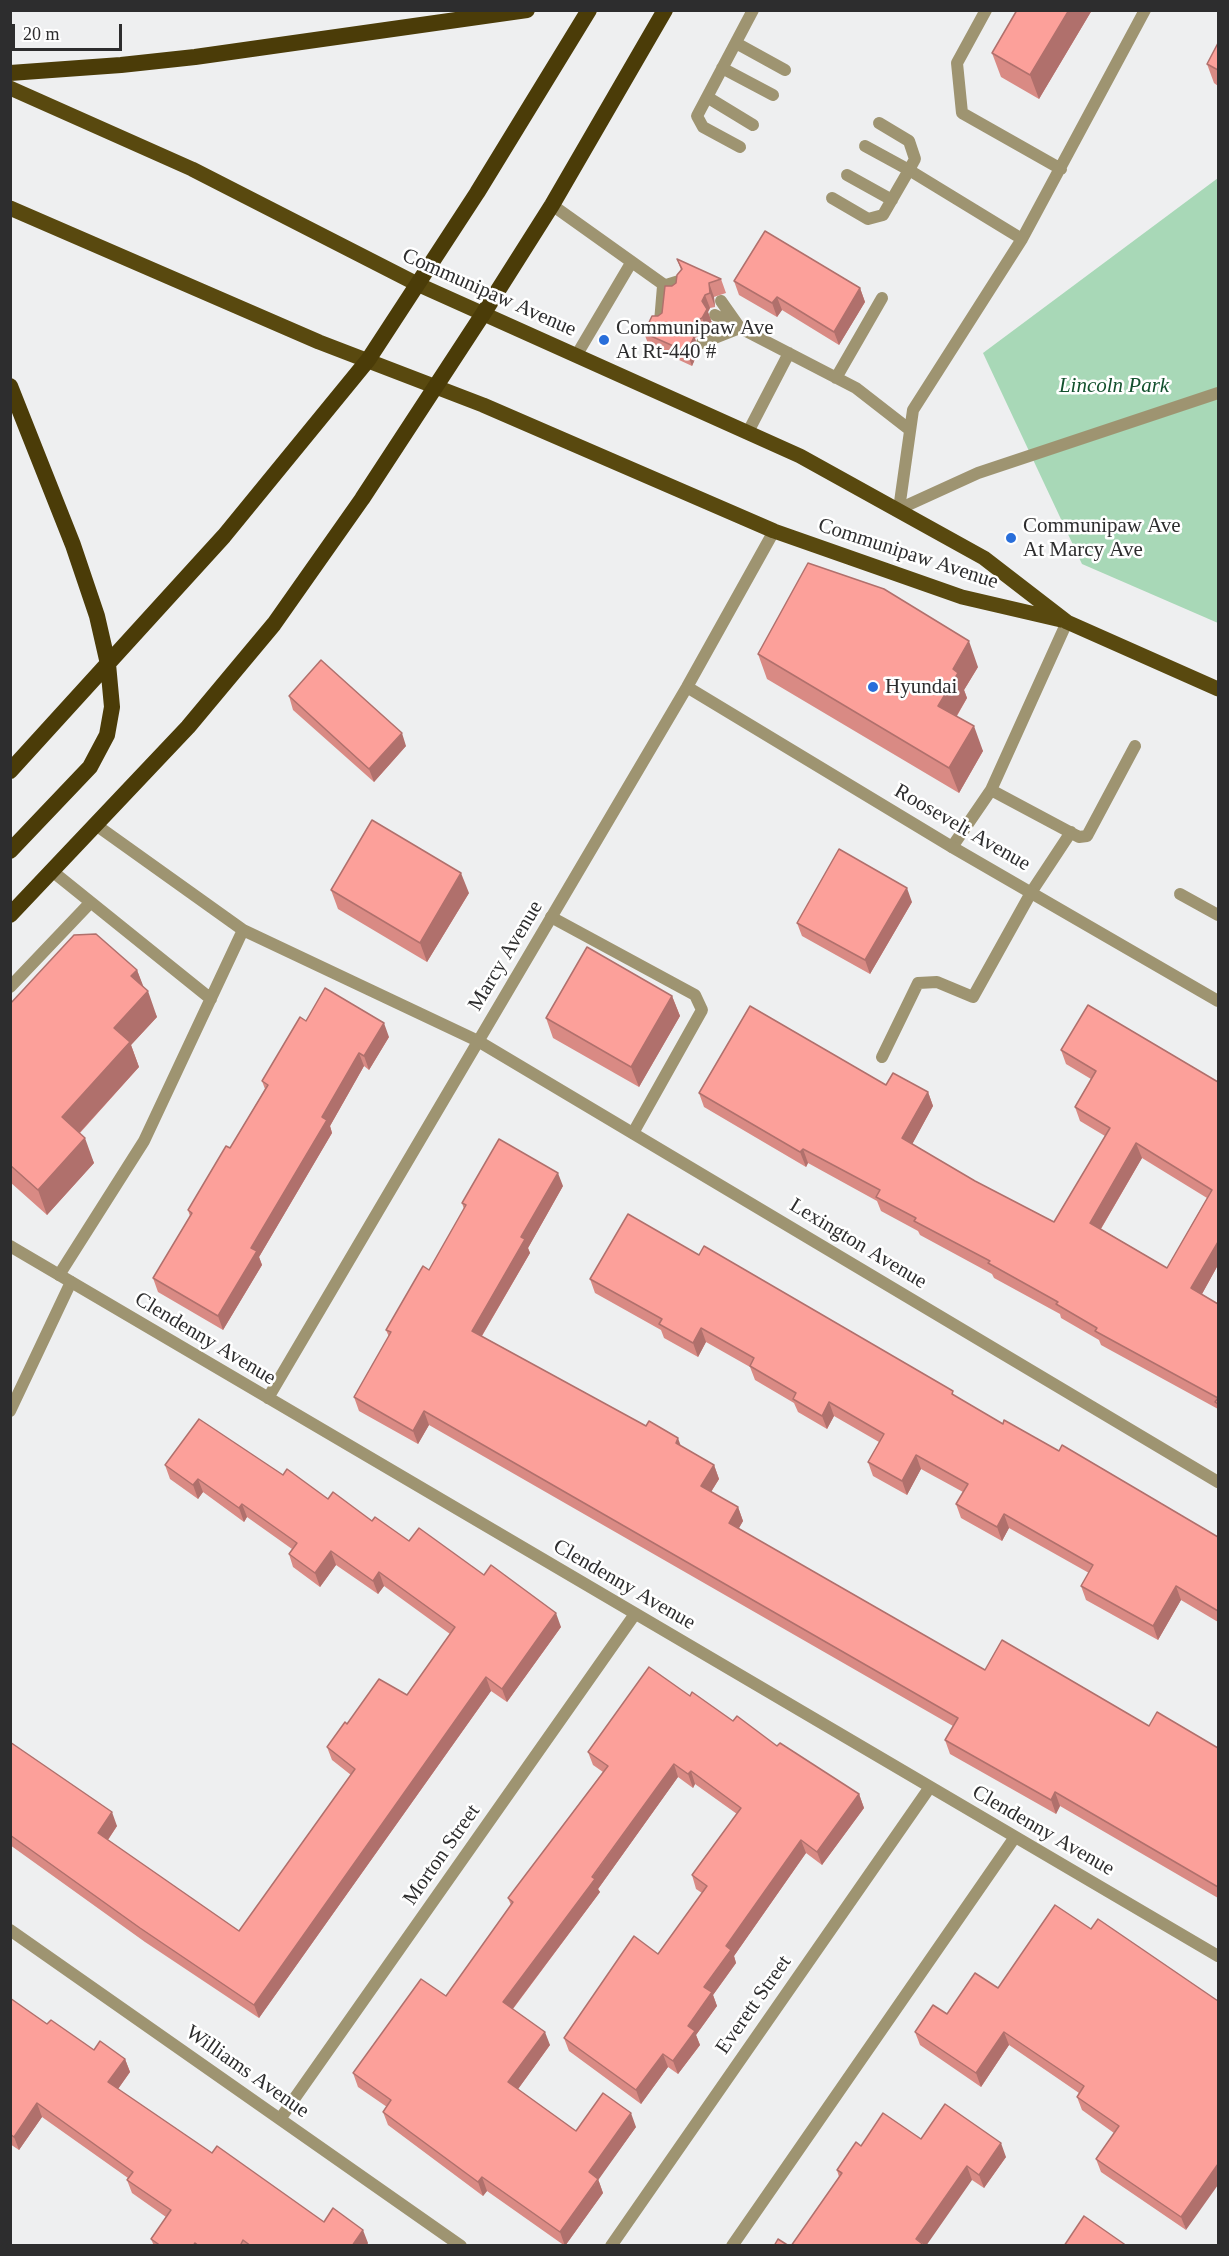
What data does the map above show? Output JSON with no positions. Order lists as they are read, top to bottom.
{
  "streets": {
    "main road": ["Communipaw Avenue"],
    "street": [
      "Roosevelt Avenue",
      "Marcy Avenue",
      "Lexington Avenue",
      "Clendenny Avenue",
      "Morton Street",
      "Everett Street",
      "Williams Avenue"
    ]
  },
  "crossings": [
    ["Communipaw Avenue", "Marcy Avenue"],
    ["Roosevelt Avenue", "Marcy Avenue"],
    ["Marcy Avenue", "Lexington Avenue"],
    ["Marcy Avenue", "Clendenny Avenue"],
    ["Clendenny Avenue", "Morton Street"],
    ["Clendenny Avenue", "Everett Street"],
    ["Morton Street", "Williams Avenue"]
  ],
  "parks": ["Lincoln Park"],
  "places": ["Communipaw Ave At Rt-440 #", "Communipaw Ave At Marcy Ave", "Hyundai"],
  "scale_bar": "20 m"
}
